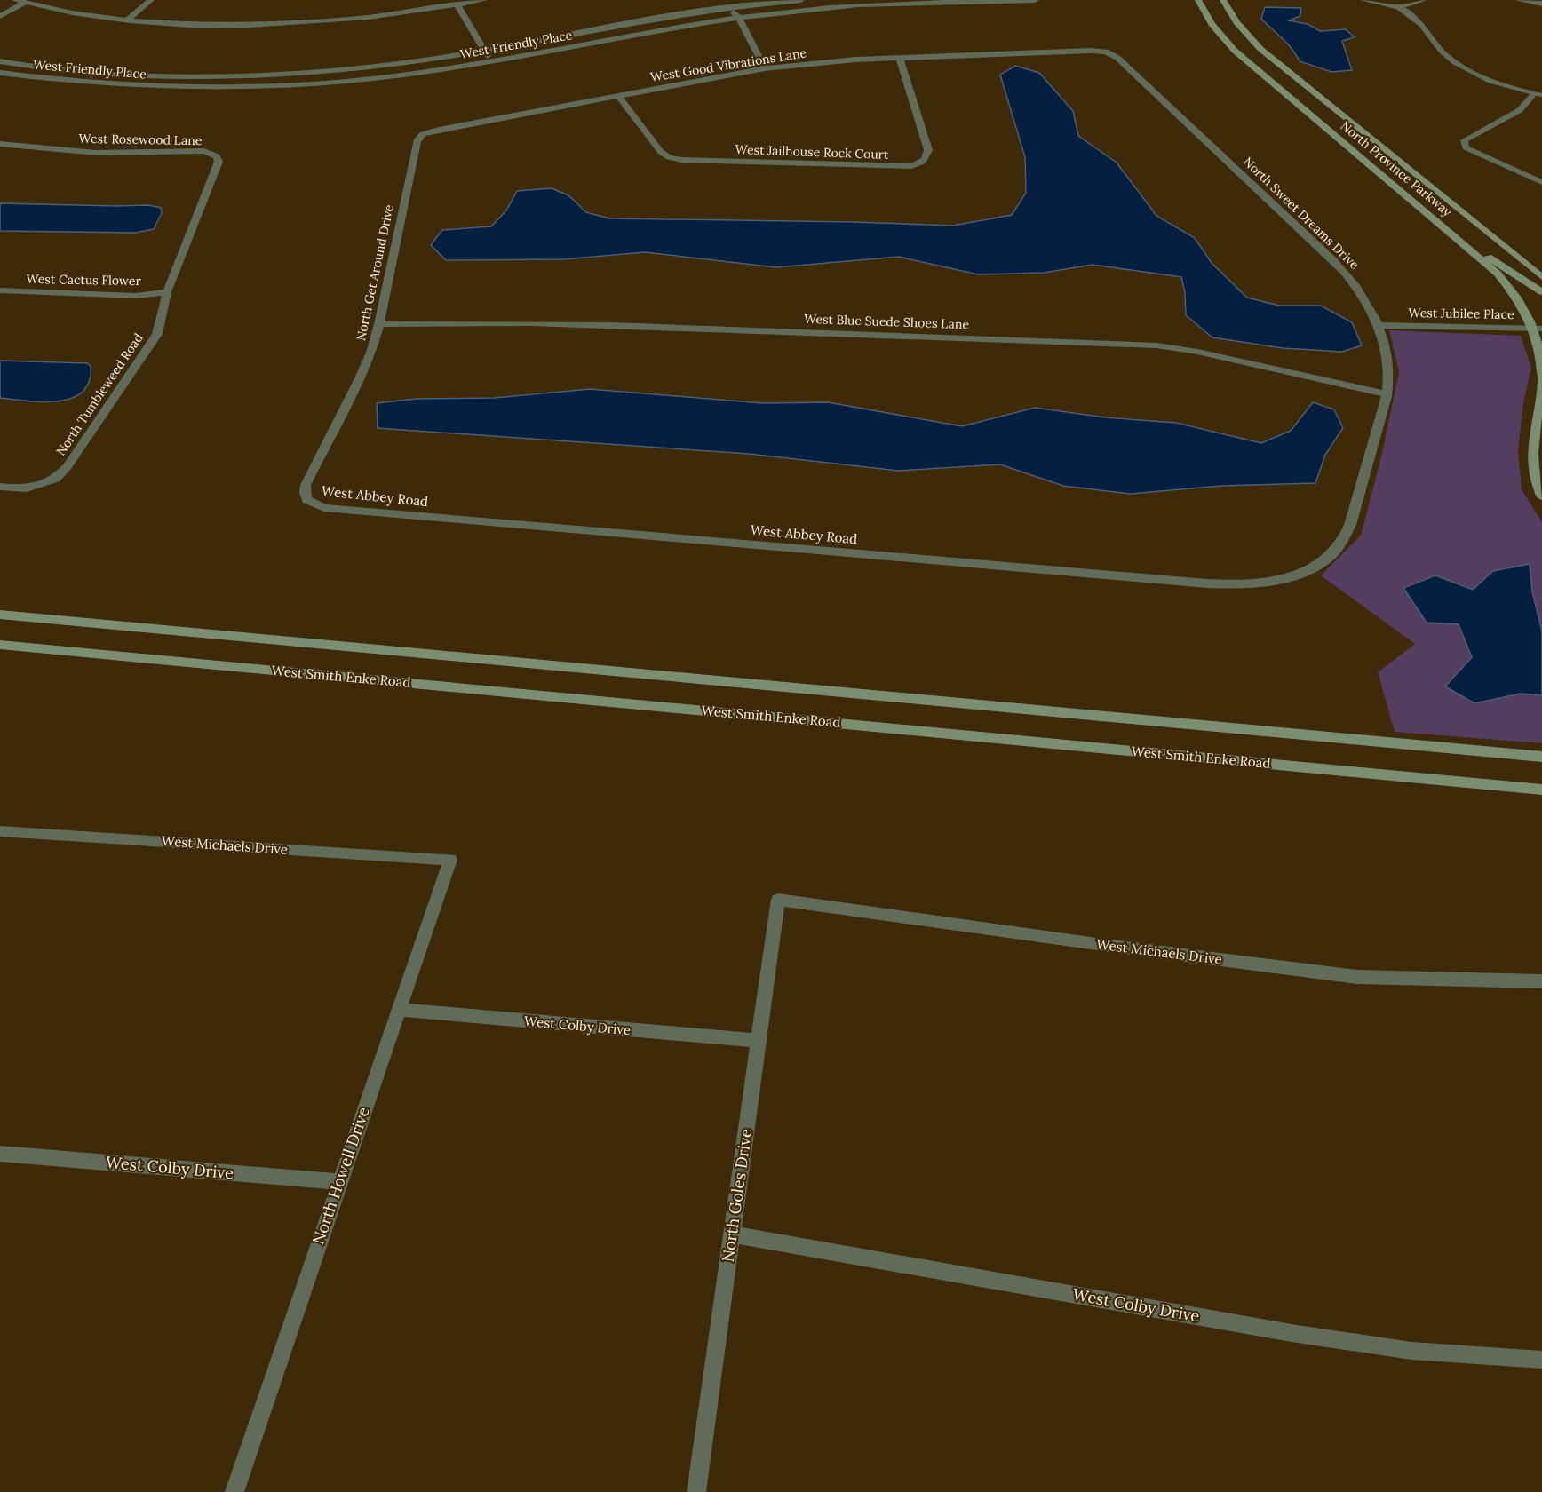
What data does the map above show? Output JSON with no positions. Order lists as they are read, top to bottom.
{
  "streets": {
    "street": [
      "West Friendly Place",
      "West Good Vibrations Lane",
      "West Rosewood Lane",
      "West Jailhouse Rock Court",
      "North Province Parkway",
      "North Sweet Dreams Drive",
      "North Get Around Drive",
      "West Cactus Flower",
      "West Jubilee Place",
      "West Blue Suede Shoes Lane",
      "North Tumbleweed Road",
      "West Abbey Road",
      "West Smith Enke Road",
      "West Michaels Drive",
      "West Colby Drive",
      "North Howell Drive",
      "North Goles Drive"
    ]
  },
  "crossings": [
    ["West Good Vibrations Lane", "West Jailhouse Rock Court"],
    ["West Good Vibrations Lane", "North Sweet Dreams Drive"],
    ["West Good Vibrations Lane", "North Get Around Drive"],
    ["West Rosewood Lane", "North Tumbleweed Road"],
    ["North Province Parkway", "West Jubilee Place"],
    ["North Sweet Dreams Drive", "West Jubilee Place"],
    ["North Sweet Dreams Drive", "West Blue Suede Shoes Lane"],
    ["North Sweet Dreams Drive", "West Abbey Road"],
    ["North Get Around Drive", "West Blue Suede Shoes Lane"],
    ["North Get Around Drive", "West Abbey Road"],
    ["West Cactus Flower", "North Tumbleweed Road"],
    ["West Michaels Drive", "North Howell Drive"],
    ["West Michaels Drive", "North Goles Drive"],
    ["West Colby Drive", "North Howell Drive"],
    ["West Colby Drive", "North Goles Drive"]
  ]
}
